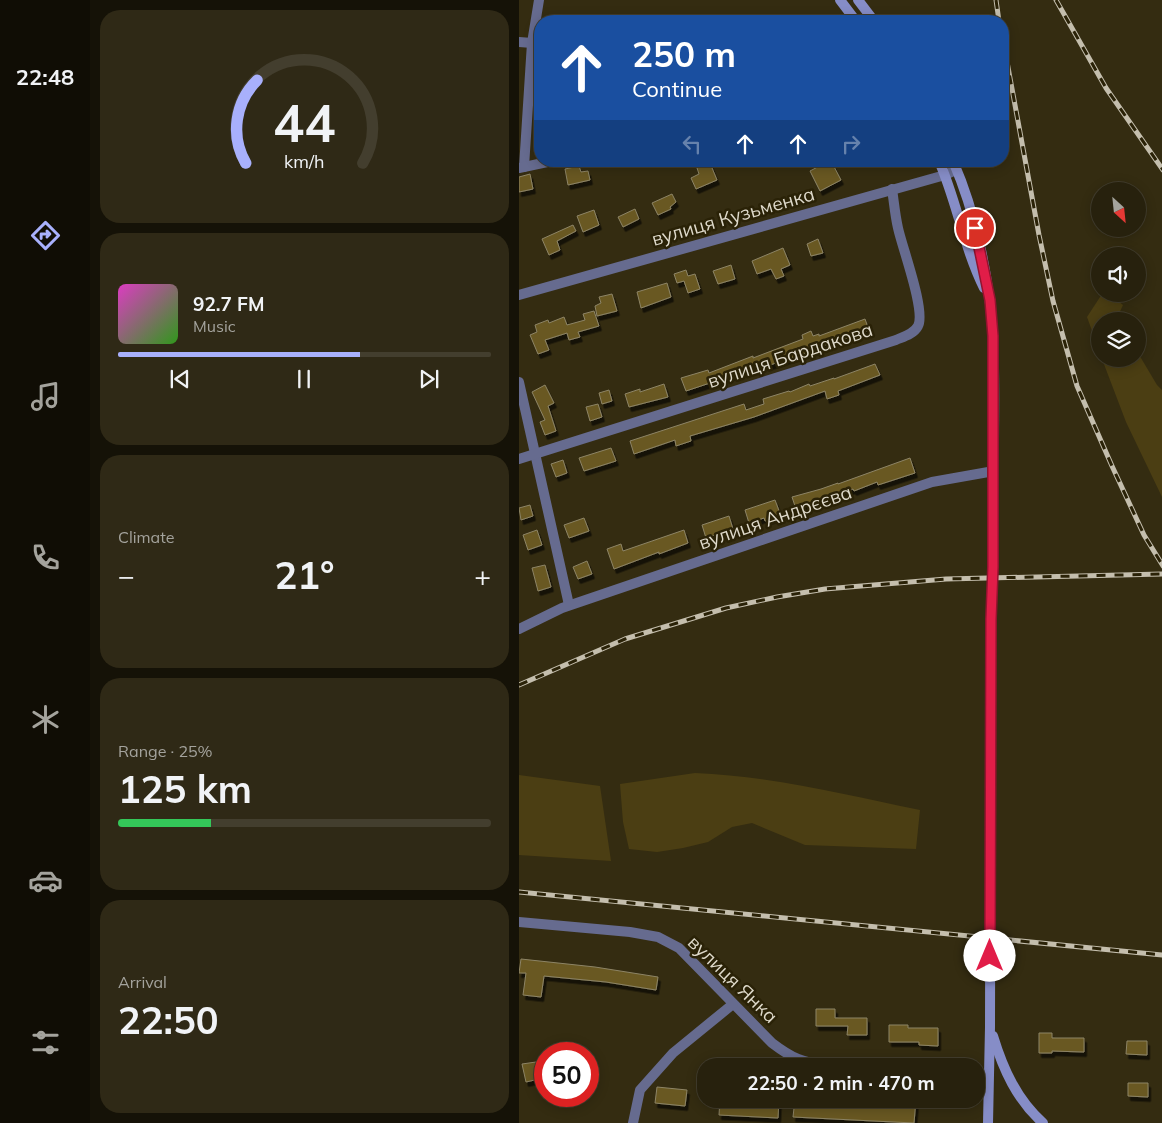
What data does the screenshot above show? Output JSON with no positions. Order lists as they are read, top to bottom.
{
  "streets": {
    "street": [
      "вулиця Кузьменка",
      "вулиця Бардакова",
      "вулиця Андрєєва",
      "вулиця Янка"
    ]
  },
  "crossings": [
    ["вулиця Кузьменка", "вулиця Бардакова"]
  ],
  "north": "bottom right",
  "page": {
    "tabs": "22:48",
    "turn": ["250 m", "Continue"],
    "song": ["92.7 FM", "Music"],
    "tile": [
      "Climate",
      ["Range · 25%", "125 km"],
      ["Arrival", "22:50"]
    ],
    "heat": ["−", "21°", "+"],
    "limit": "50",
    "trip": "22:50 · 2 min · 470 m",
    "gauge": ["44", "km/h"]
  }
}
